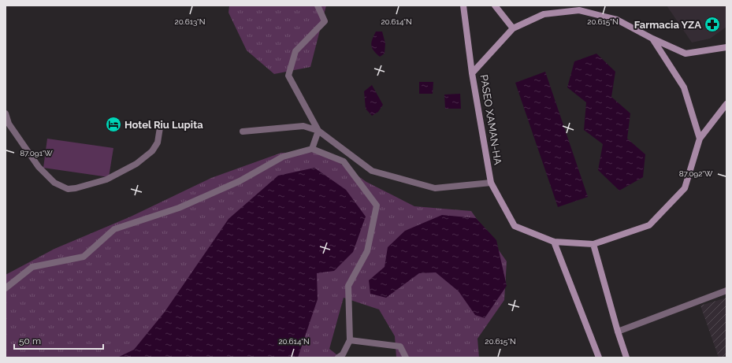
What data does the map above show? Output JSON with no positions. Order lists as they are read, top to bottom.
{
  "streets": {
    "main road": ["PASEO XAMAN-HA"]
  },
  "places": {
    "pharmacy": ["Farmacia YZA"],
    "hotel": ["Hotel Riu Lupita"]
  },
  "scale_bar": "50 m",
  "coordinates": [
    "20.613°N",
    "20.614°N",
    "20.615°N",
    "87.091°W",
    "87.092°W"
  ]
}
